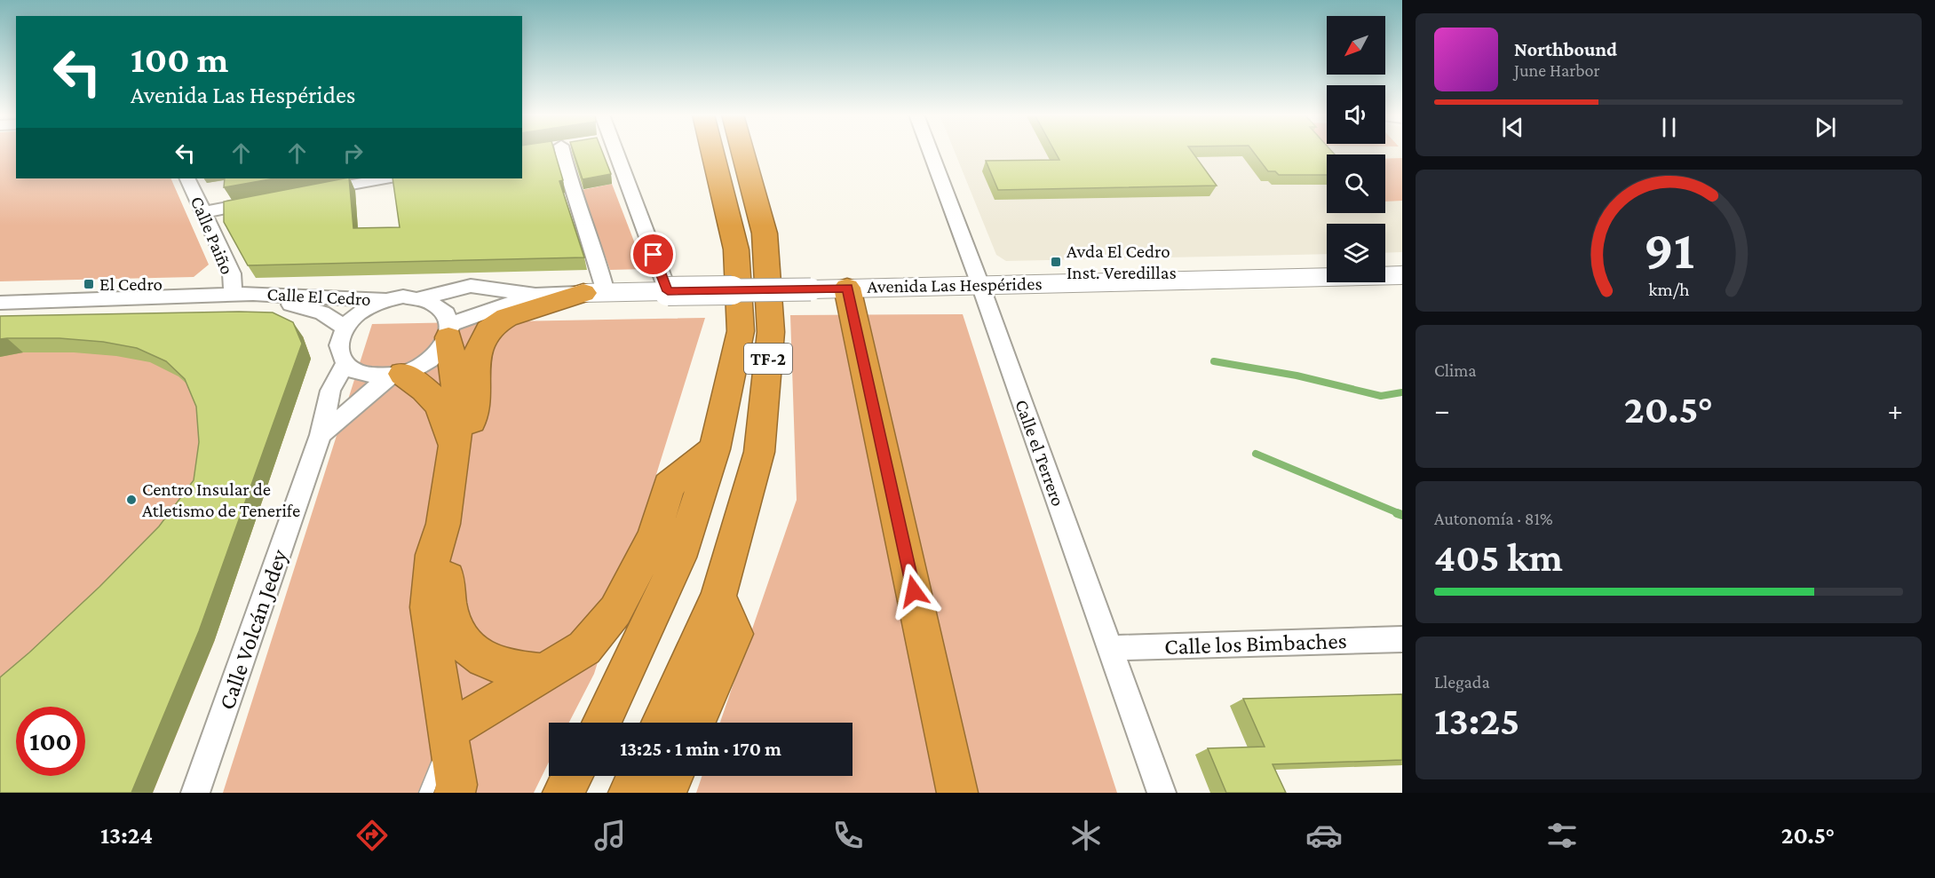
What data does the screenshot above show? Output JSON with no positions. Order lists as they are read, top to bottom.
{
  "streets": {
    "highway": ["TF-2"],
    "street": [
      "Calle Paiño",
      "Avenida Las Hespérides",
      "Calle El Cedro",
      "Calle el Terrero",
      "Calle Volcán Jedey",
      "Calle los Bimbaches"
    ]
  },
  "crossings": [
    ["Calle Paiño", "Calle El Cedro"],
    ["Avenida Las Hespérides", "Calle el Terrero"],
    ["Calle El Cedro", "Calle Volcán Jedey"],
    ["Calle el Terrero", "Calle los Bimbaches"]
  ],
  "places": {
    "transit": ["Avda El Cedro Inst. Veredillas", "El Cedro"],
    "other": ["Centro Insular de Atletismo de Tenerife"]
  },
  "north": "bottom left",
  "page": {
    "turn": ["100 m", "Avenida Las Hespérides"],
    "song": ["Northbound", "June Harbor"],
    "tile": [
      "Clima",
      ["Autonomía · 81%", "405 km"],
      ["Llegada", "13:25"]
    ],
    "heat": ["−", "20.5°", "+"],
    "limit": "100",
    "trip": "13:25 · 1 min · 170 m",
    "tabs": ["13:24", "20.5°"],
    "gauge": ["91", "km/h"]
  }
}
